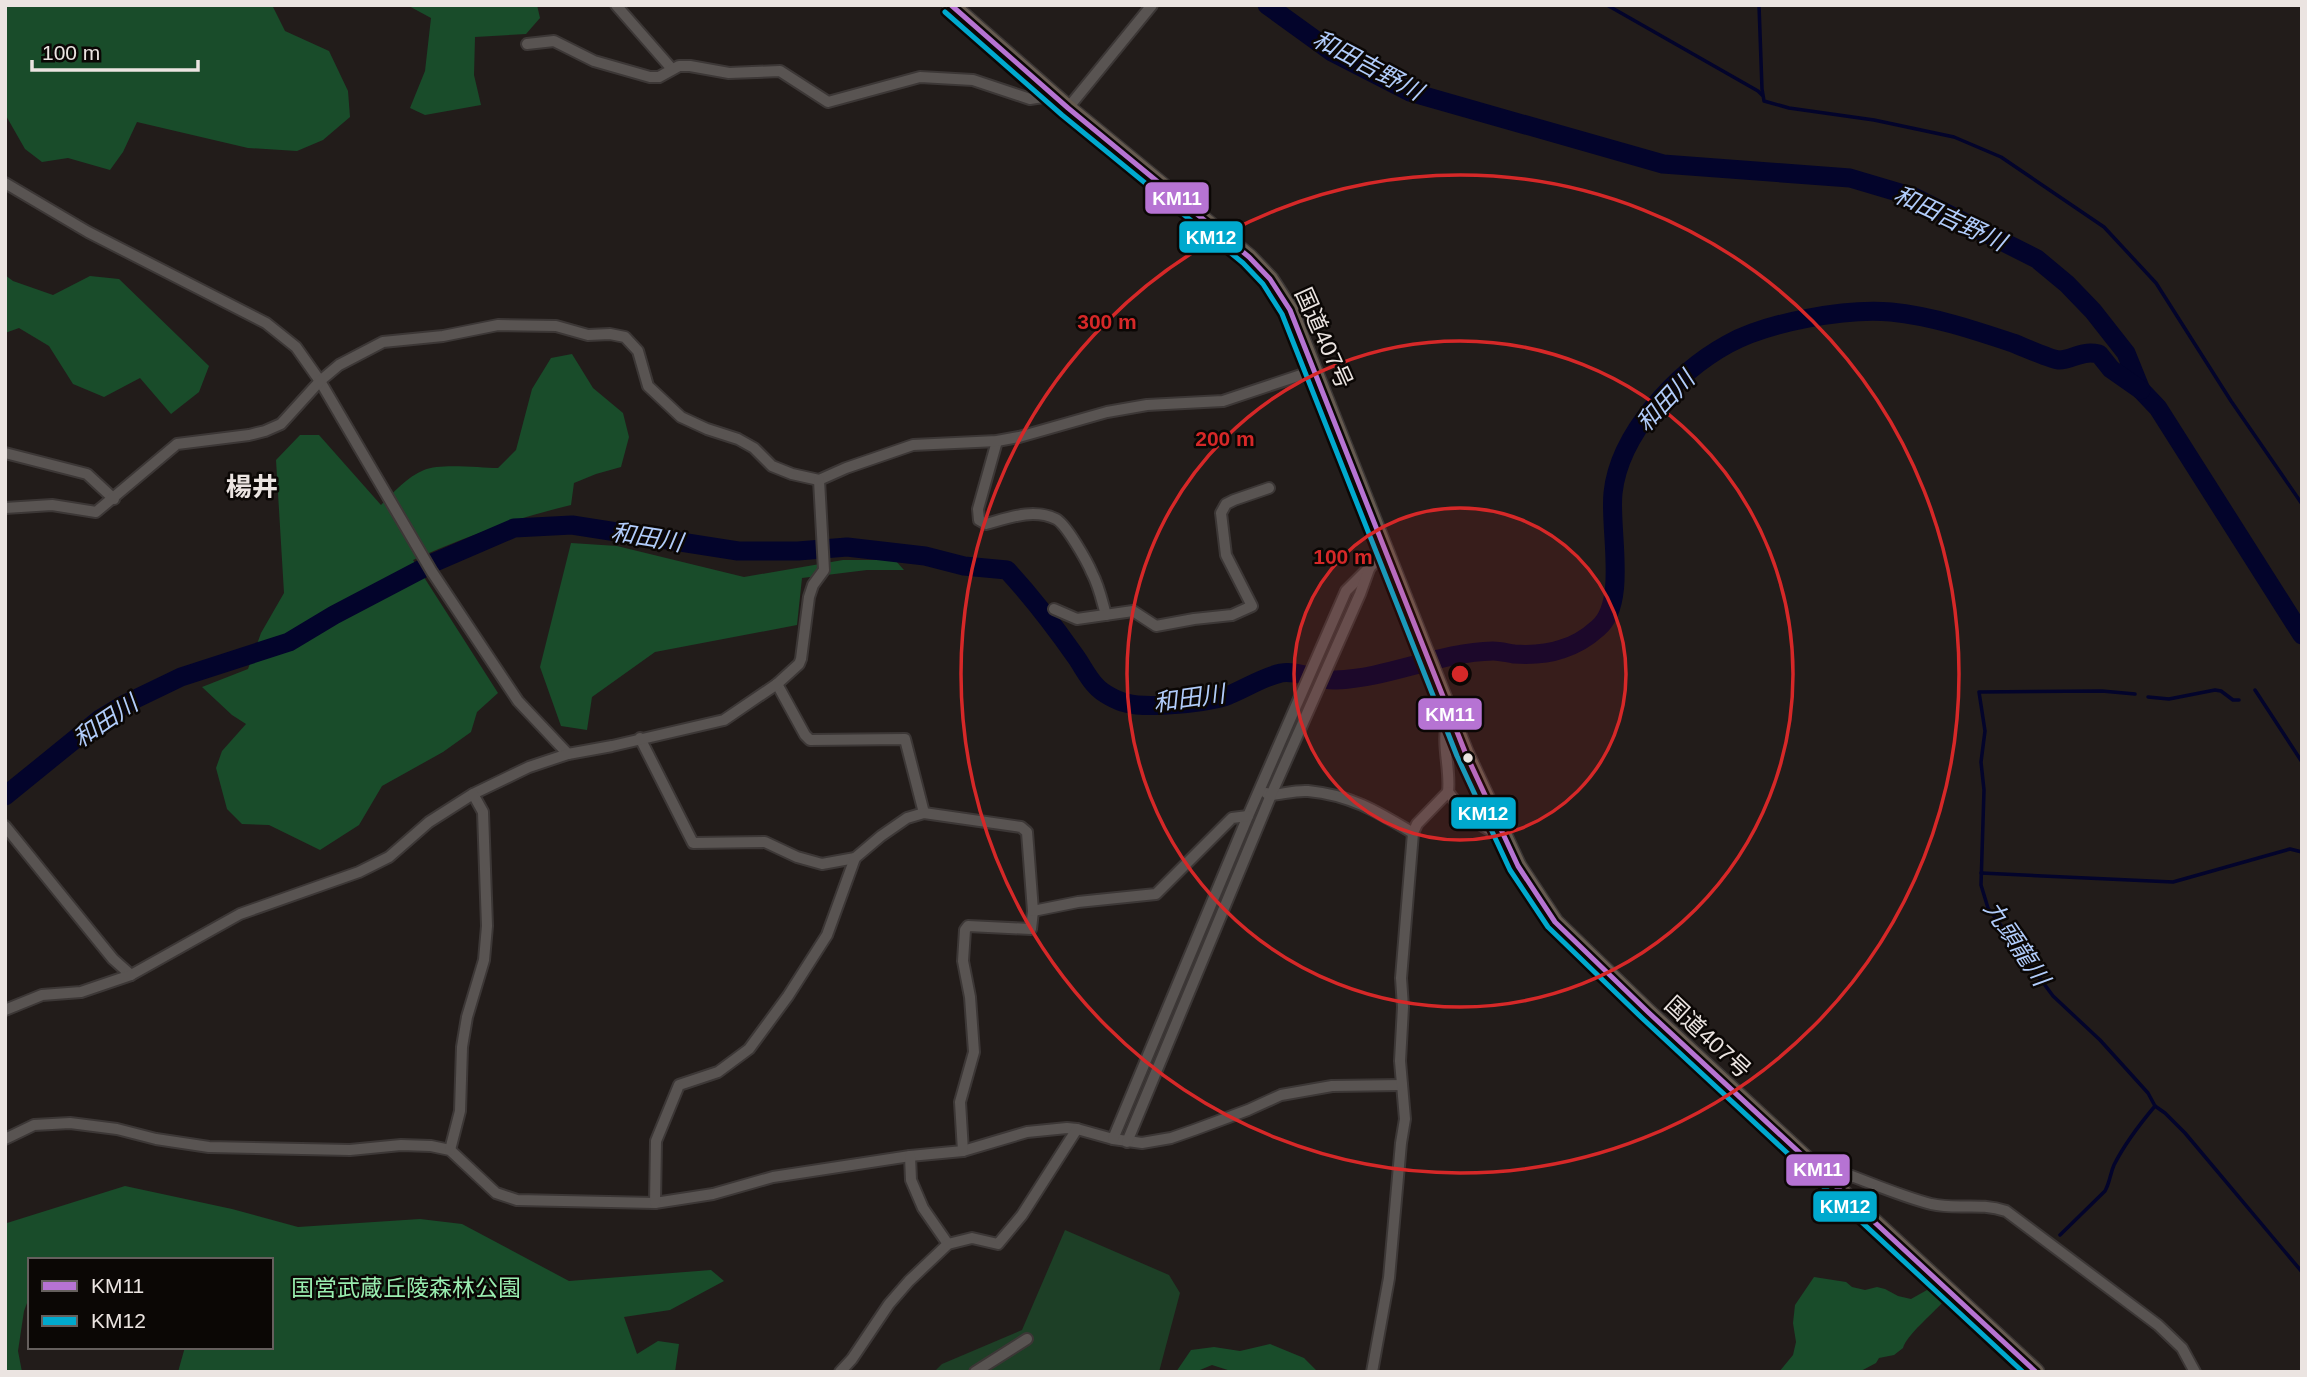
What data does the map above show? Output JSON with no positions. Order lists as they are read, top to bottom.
{
  "streets": {
    "highway": ["国道407号"]
  },
  "districts": ["楊井"],
  "water": ["和田吉野川", "和田川", "九頭龍川"],
  "parks": ["国営武蔵丘陵森林公園"],
  "lines": ["transit line KM11", "transit line KM12"],
  "legend": ["KM11", "KM12"],
  "scale_bar": "100 m",
  "rings": ["300 m", "200 m", "100 m"]
}
